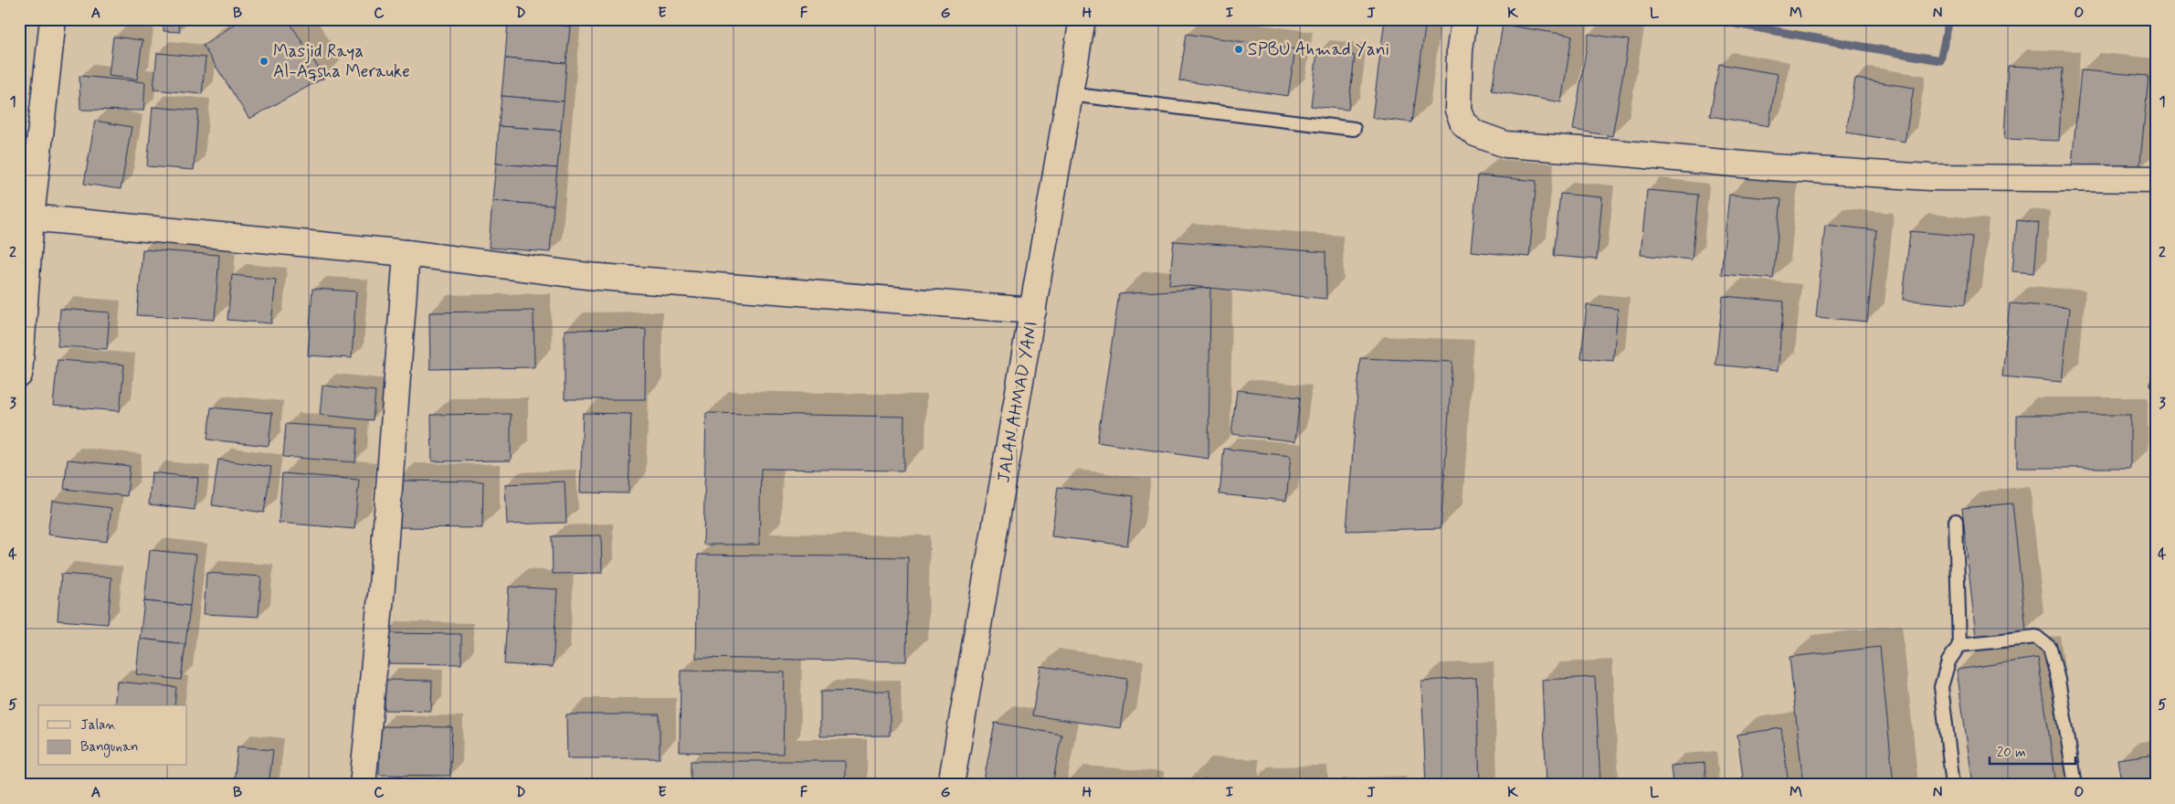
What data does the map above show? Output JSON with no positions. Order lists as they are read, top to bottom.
{
  "streets": {
    "main road": ["JALAN AHMAD YANI"]
  },
  "places": ["SPBU Ahmad Yani", "Masjid Raya Al-Aqsha Merauke"],
  "legend": ["Jalan", "Bangunan"],
  "scale_bar": "20 m",
  "grid": {
    "columns": [
      "A",
      "B",
      "C",
      "D",
      "E",
      "F",
      "G",
      "H",
      "I",
      "J",
      "K",
      "L",
      "M",
      "N",
      "O"
    ],
    "rows": [
      "1",
      "2",
      "3",
      "4",
      "5"
    ]
  }
}
